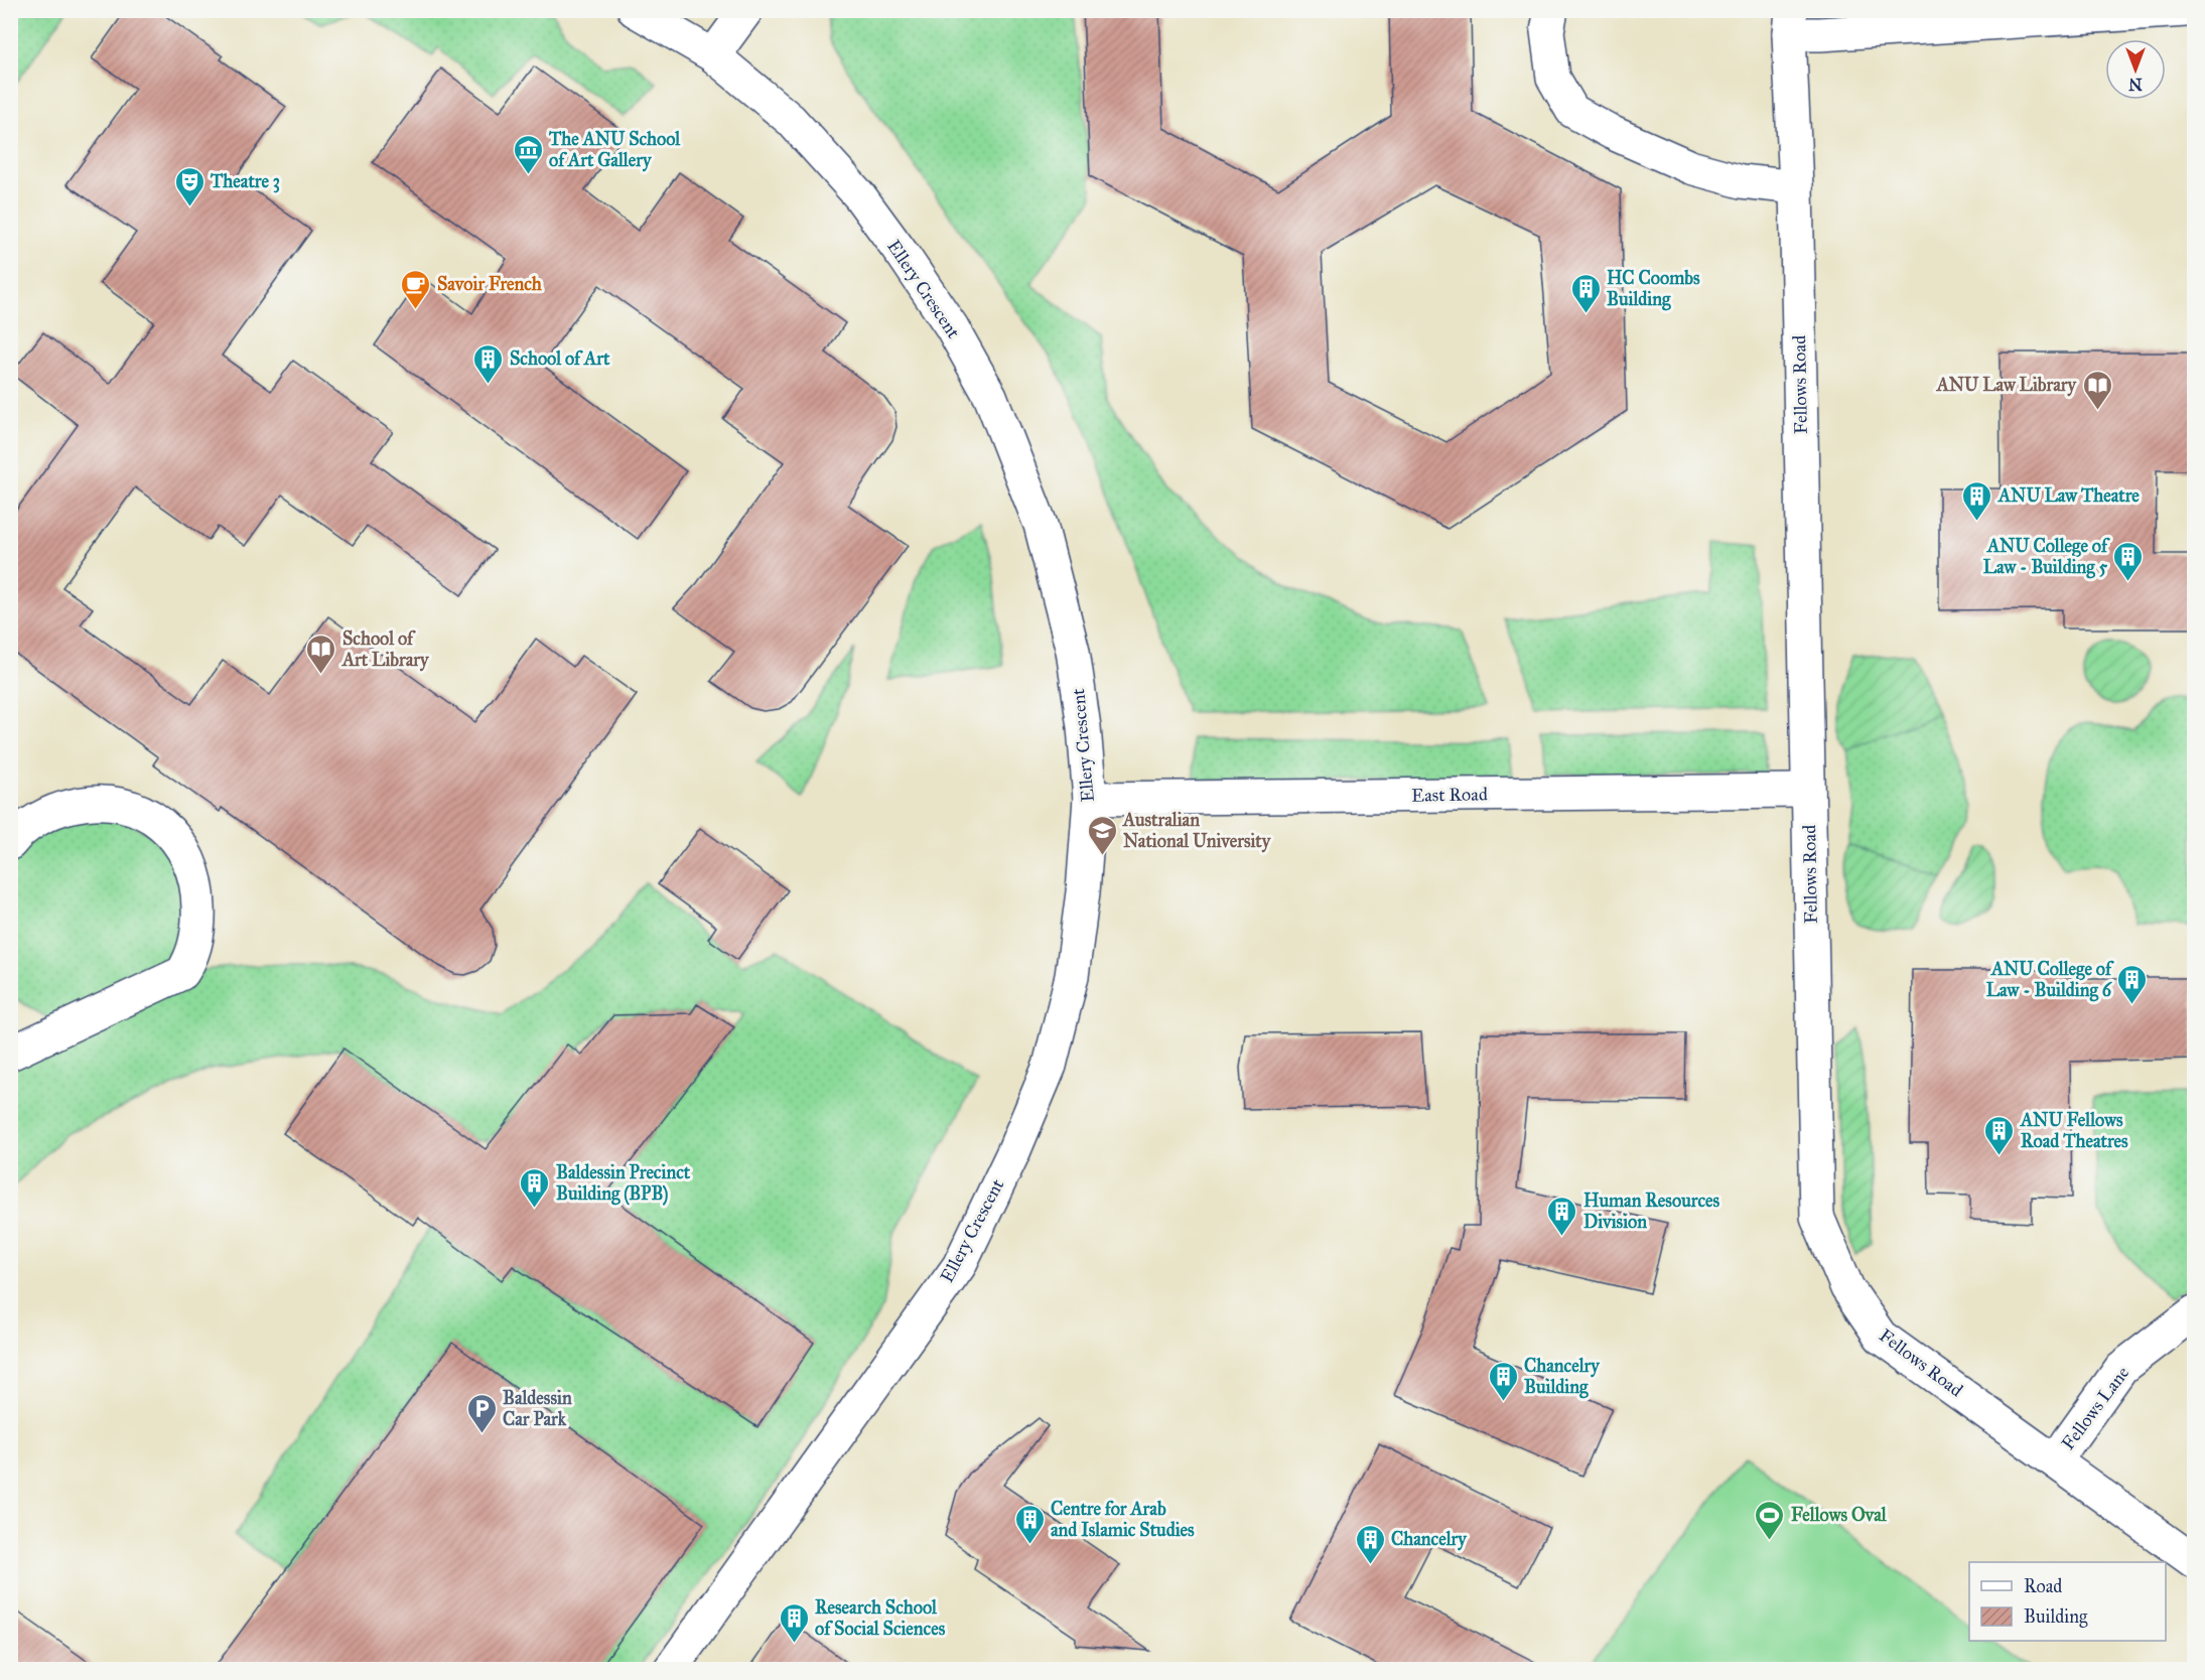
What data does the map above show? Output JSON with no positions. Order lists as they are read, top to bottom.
{
  "streets": {
    "street": [
      "Ellery Crescent",
      "Fellows Road",
      "East Road",
      "Fellows Lane"
    ]
  },
  "crossings": [
    ["Ellery Crescent", "East Road"],
    ["Fellows Road", "East Road"],
    ["Fellows Road", "Fellows Lane"]
  ],
  "places": {
    "museum": ["The ANU School of Art Gallery"],
    "theatre": ["Theatre 3"],
    "cafe": ["Savoir French"],
    "building": [
      "HC Coombs Building",
      "School of Art",
      "ANU Law Theatre",
      "ANU College of Law - Building 5",
      "ANU College of Law - Building 6",
      "ANU Fellows Road Theatres",
      "Baldessin Precinct Building (BPB)",
      "Human Resources Division",
      "Chancelry Building",
      "Centre for Arab and Islamic Studies",
      "Chancelry",
      "Research School of Social Sciences"
    ],
    "library": ["ANU Law Library", "School of Art Library"],
    "school or university": ["Australian National University"],
    "parking": ["Baldessin Car Park"],
    "sports": ["Fellows Oval"]
  },
  "legend": ["Road", "Building"],
  "north": "bottom"
}
